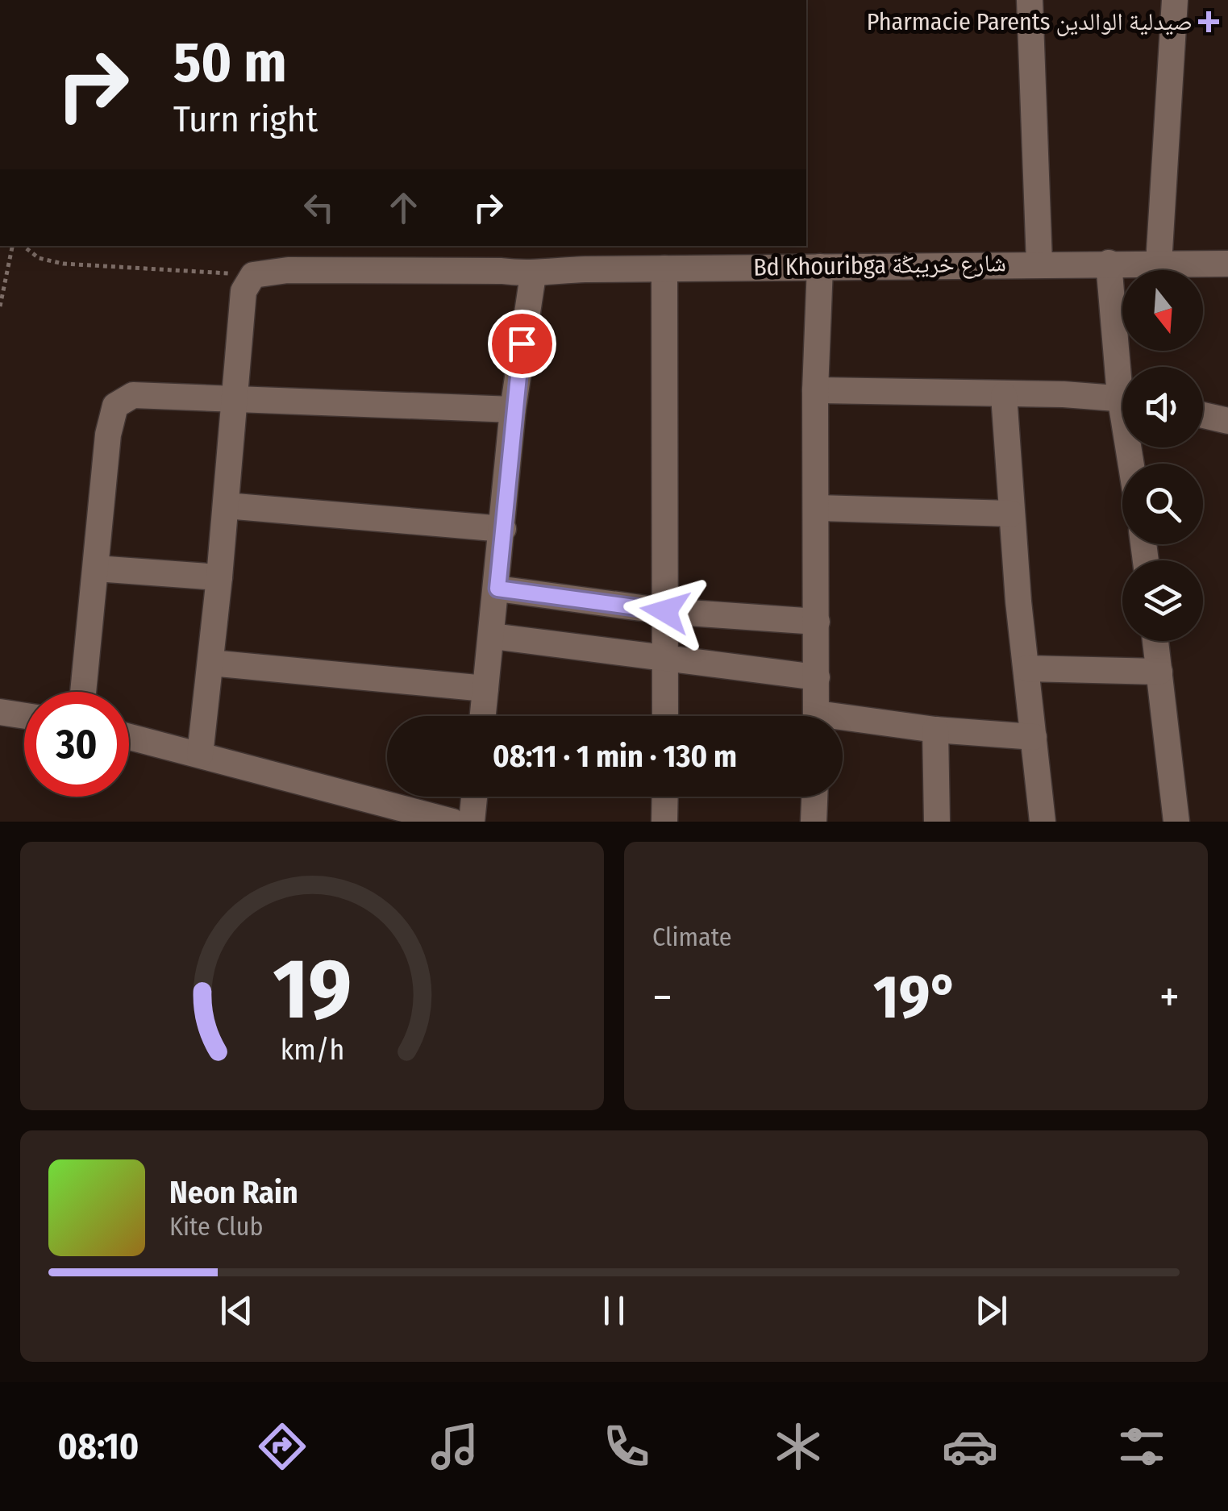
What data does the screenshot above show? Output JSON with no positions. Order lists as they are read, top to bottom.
{
  "streets": {
    "street": ["Bd Khouribga شارع خريبڭة"]
  },
  "places": {
    "health": ["Pharmacie Parents صيدلية الوالدين"]
  },
  "north": "bottom",
  "page": {
    "turn": ["50 m", "Turn right"],
    "limit": "30",
    "trip": "08:11 · 1 min · 130 m",
    "tile": "Climate",
    "heat": ["−", "19°", "+"],
    "song": ["Neon Rain", "Kite Club"],
    "tabs": "08:10",
    "gauge": ["19", "km/h"]
  }
}
